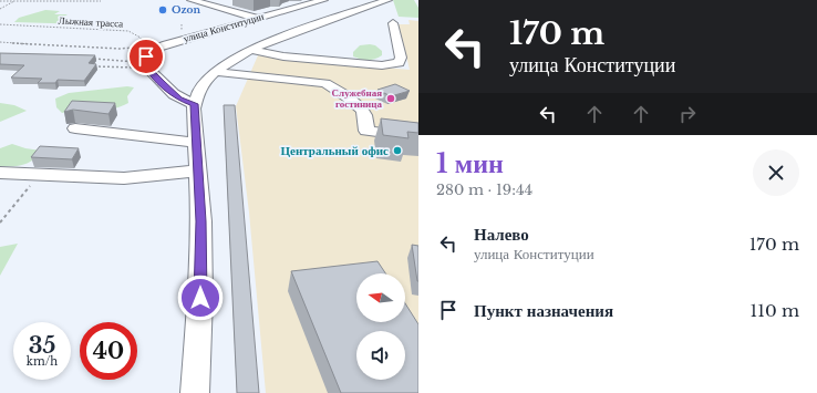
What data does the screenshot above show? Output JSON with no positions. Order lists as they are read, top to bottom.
{
  "streets": {
    "street": ["улица Конституции"],
    "path": ["Лыжная трасса"]
  },
  "places": ["Ozon", "Служебная гостиница", "Центральный офис"],
  "north": "left",
  "page": {
    "turn": ["170 m", "улица Конституции"],
    "heading": ["1 мин", "280 m · 19:44"],
    "list": [
      {
        "name": "Налево",
        "note": "улица Конституции",
        "value": "170 m"
      },
      {
        "name": "Пункт назначения",
        "value": "110 m"
      }
    ],
    "speed": "35 km/h",
    "limit": "40"
  }
}
